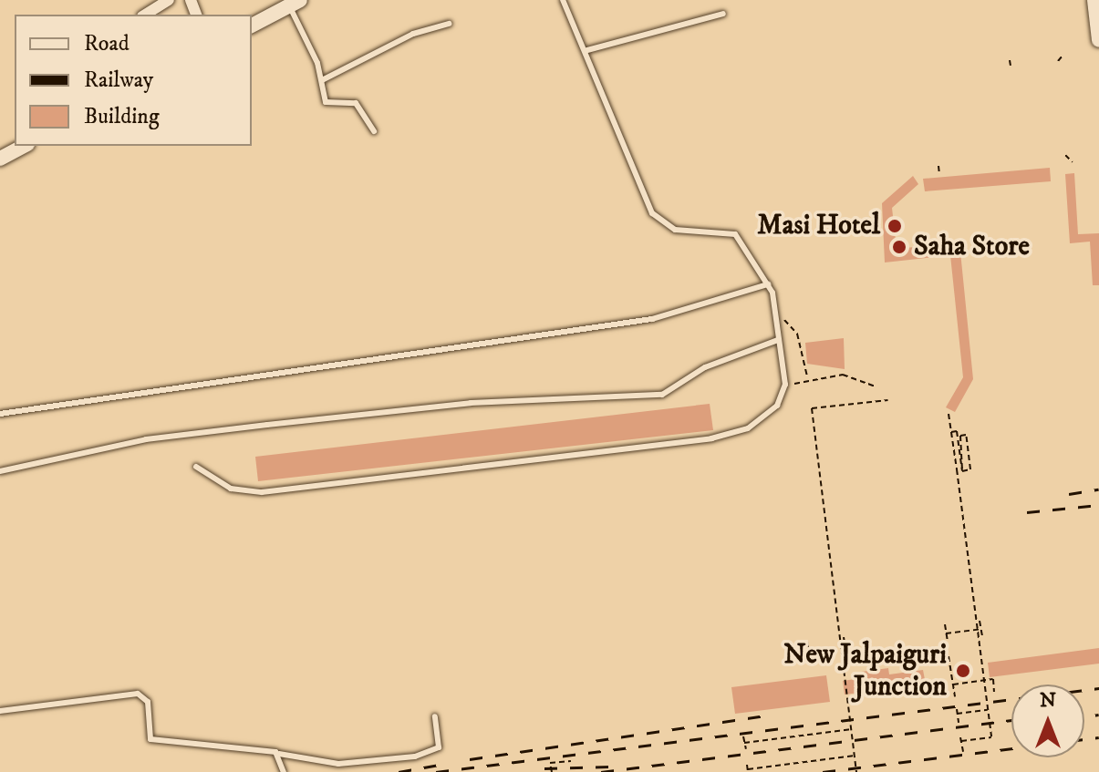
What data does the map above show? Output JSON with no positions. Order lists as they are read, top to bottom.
{
  "places": ["Masi Hotel", "Saha Store", "New Jalpaiguri Junction"],
  "legend": ["Road", "Railway", "Building"],
  "north": "top"
}
